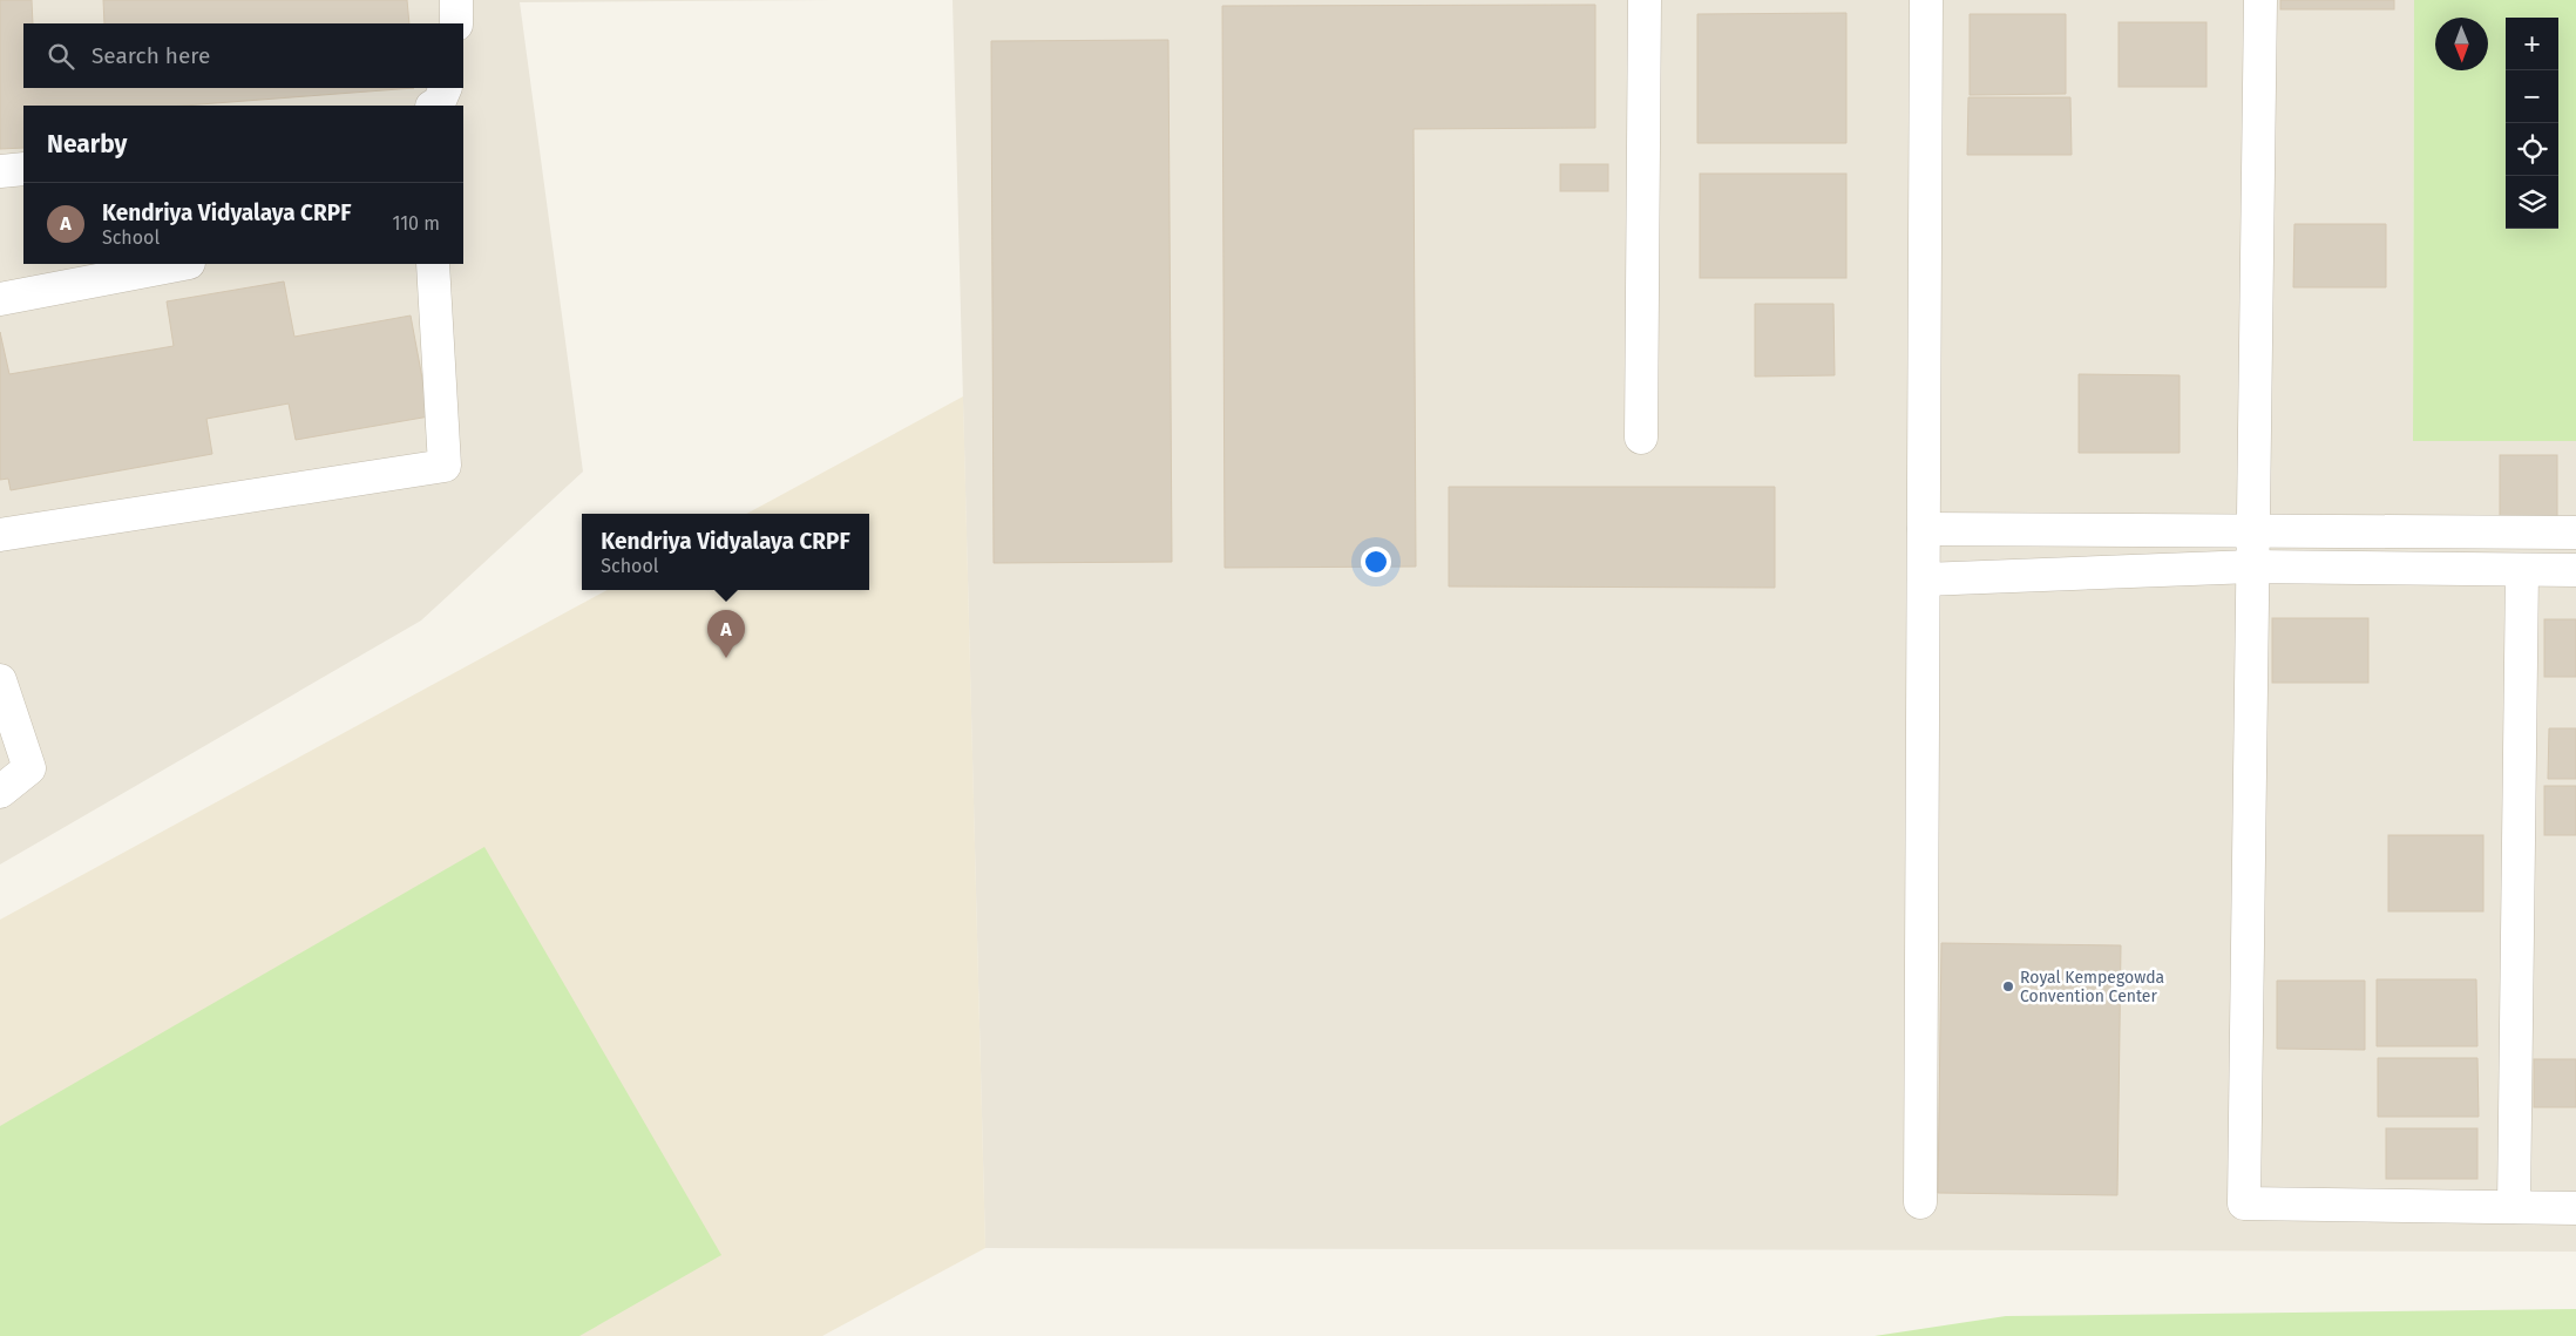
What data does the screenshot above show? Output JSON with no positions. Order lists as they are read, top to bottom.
{
  "places": ["Royal Kempegowda Convention Center"],
  "north": "bottom",
  "page": {
    "map_buttons": ["+", "−"],
    "search": "Search here",
    "heading": "Nearby",
    "list": [
      {
        "mark": "A",
        "name": "Kendriya Vidyalaya CRPF",
        "note": "School",
        "value": "110 m"
      }
    ],
    "popup": ["Kendriya Vidyalaya CRPF", "School"],
    "pins": "A"
  }
}
